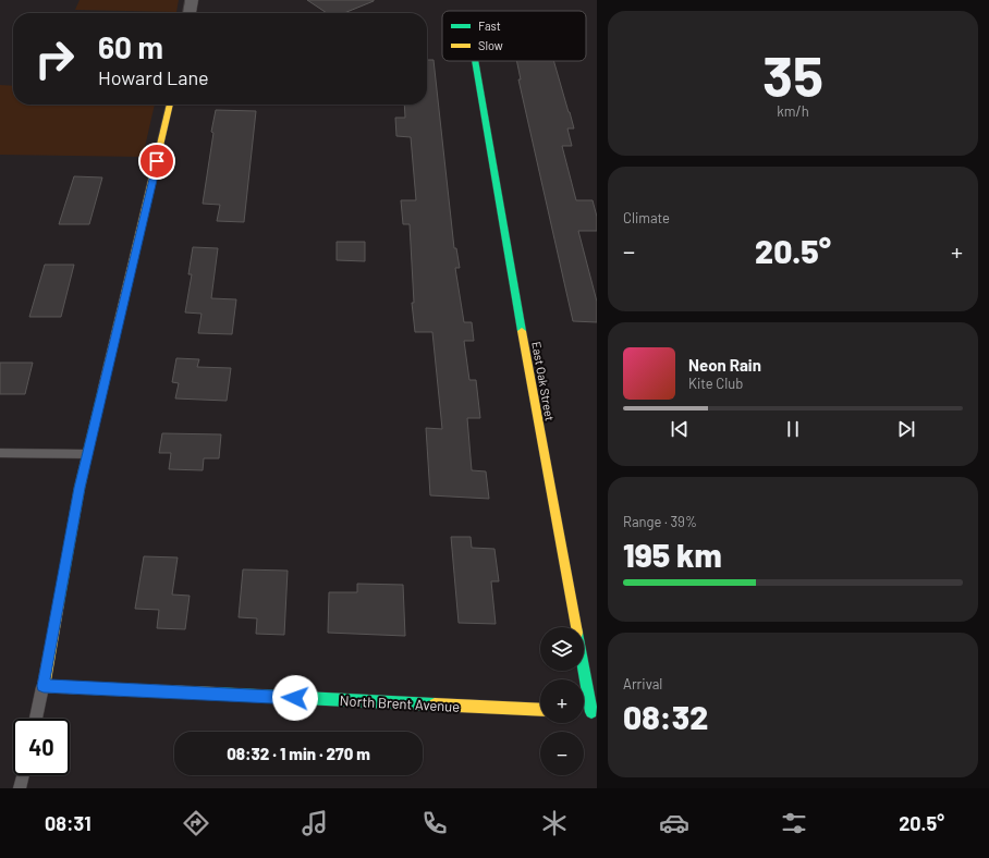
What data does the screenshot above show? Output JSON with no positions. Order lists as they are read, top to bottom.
{
  "streets": {
    "street": ["East Oak Street", "North Brent Avenue"]
  },
  "legend": ["Fast", "Slow"],
  "page": {
    "tile": [
      ["35", "km/h"],
      "Climate",
      ["Range · 39%", "195 km"],
      ["Arrival", "08:32"]
    ],
    "turn": ["60 m", "Howard Lane"],
    "heat": ["−", "20.5°", "+"],
    "song": ["Neon Rain", "Kite Club"],
    "map_buttons": ["+", "−"],
    "limit": "40",
    "trip": "08:32 · 1 min · 270 m",
    "tabs": ["08:31", "20.5°"]
  }
}
